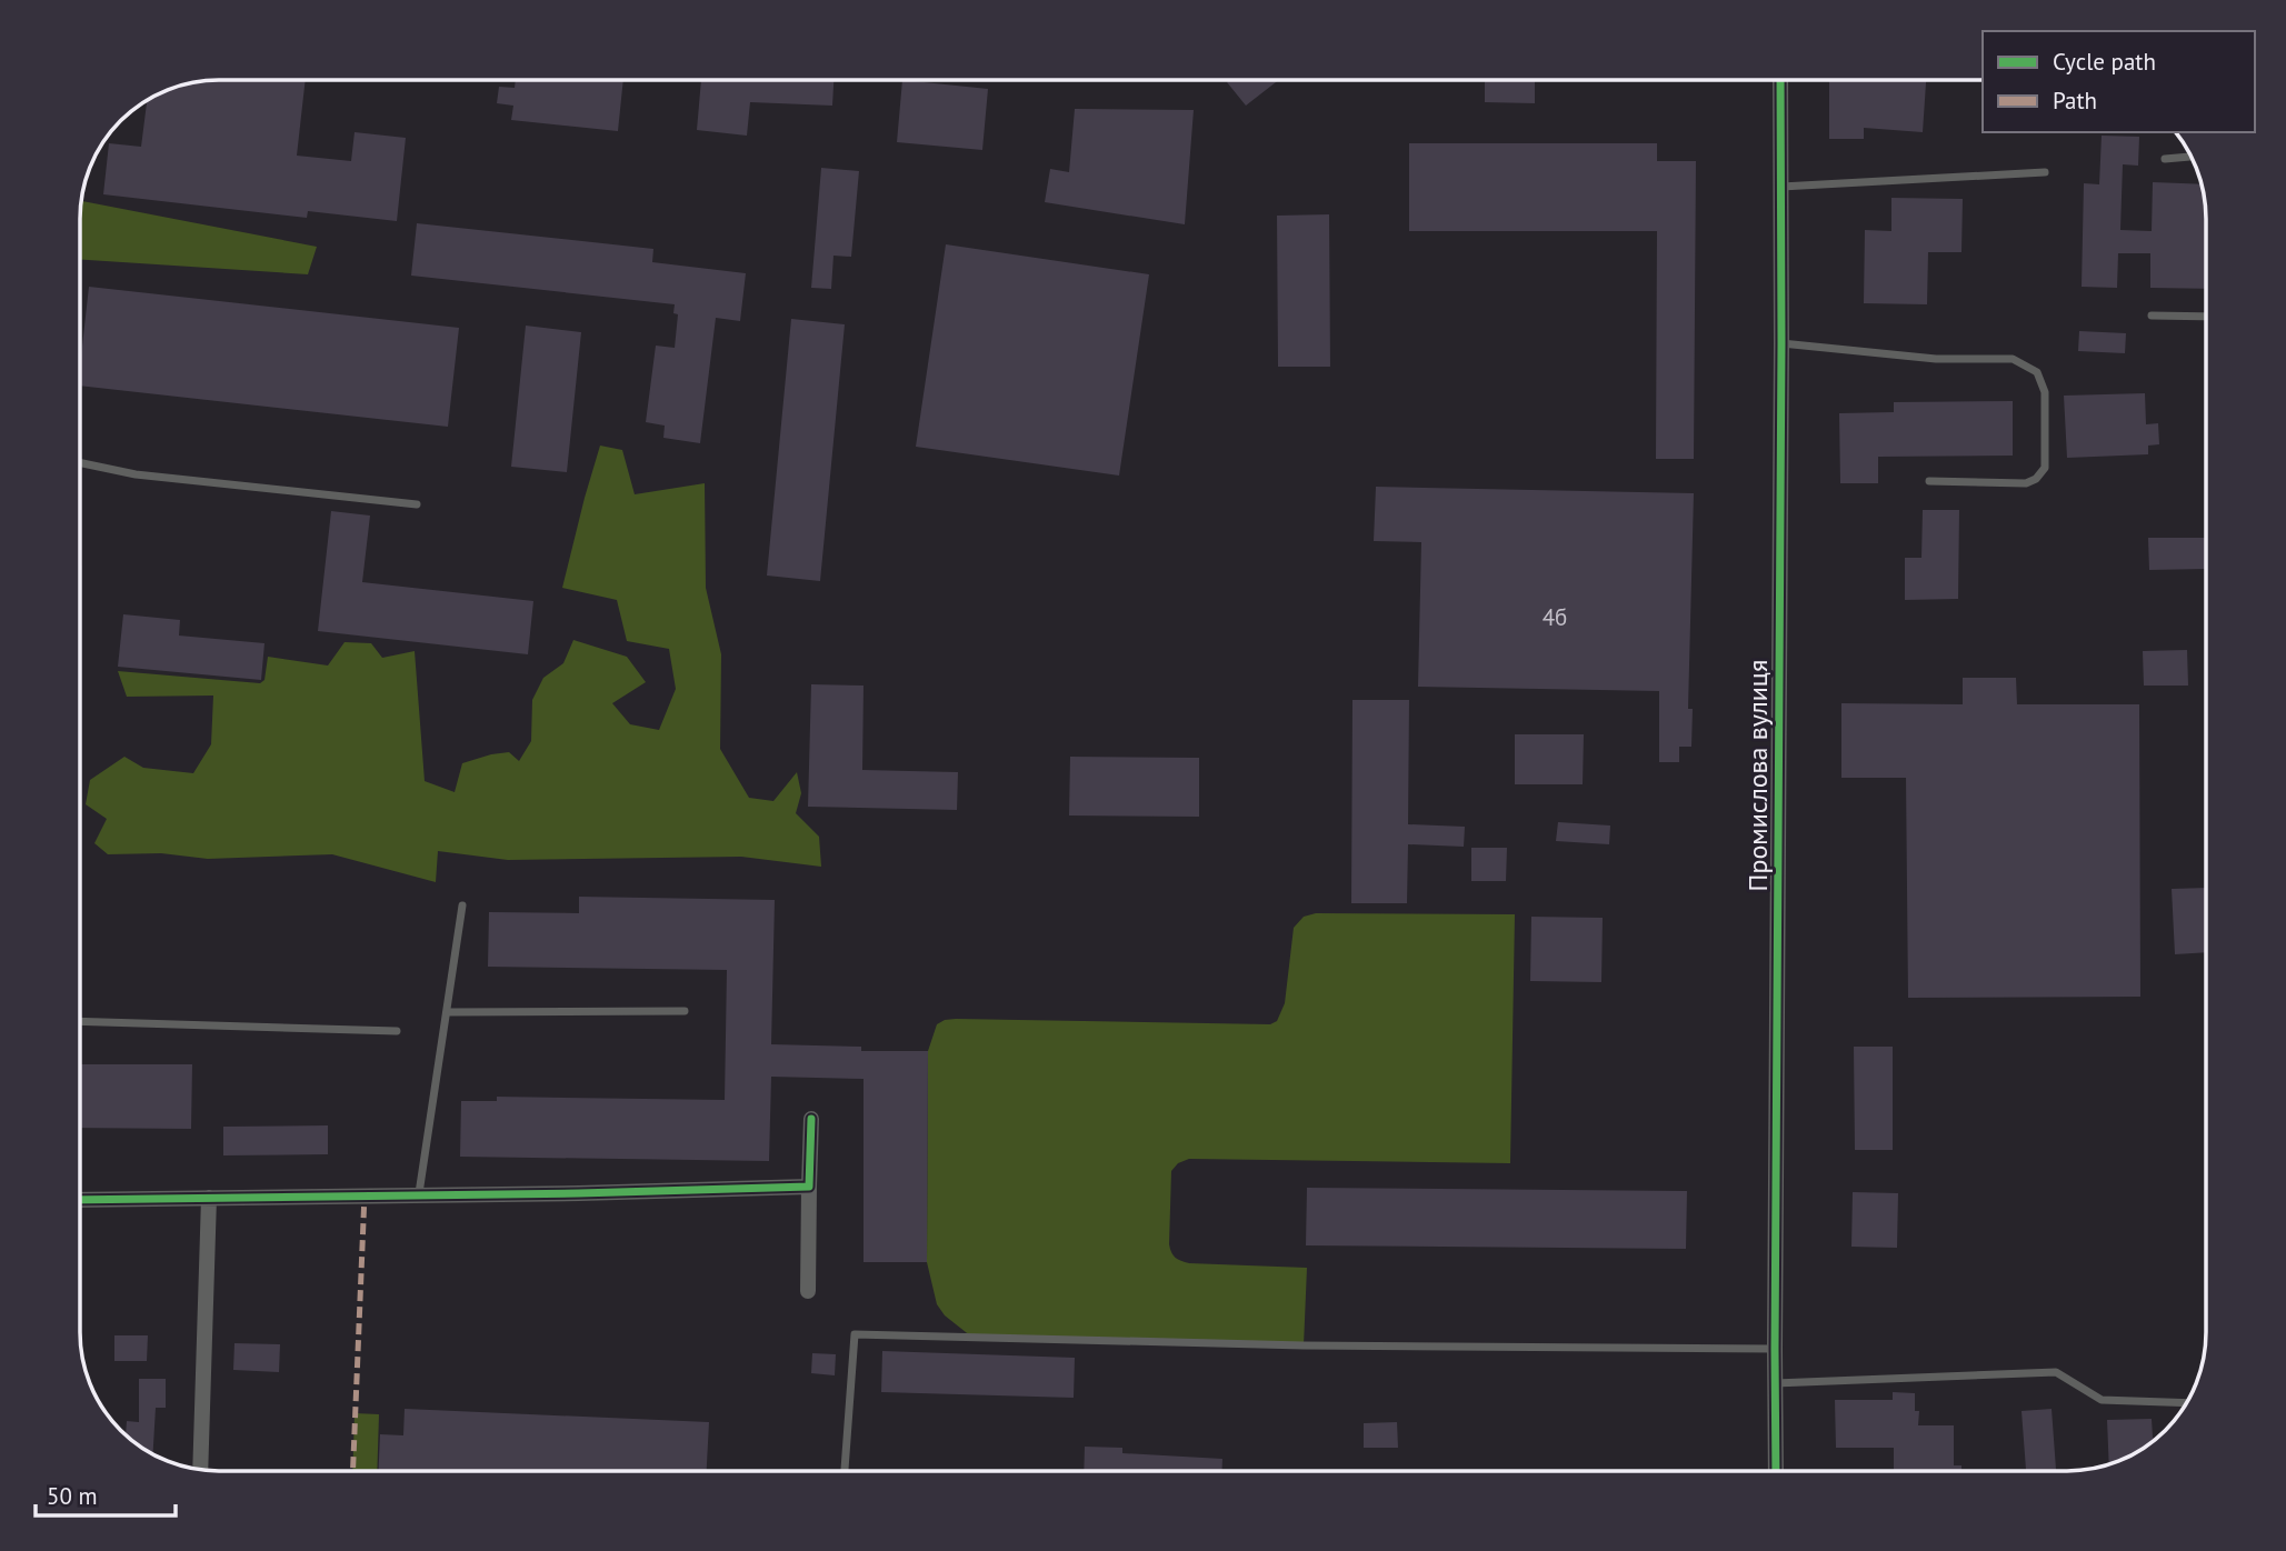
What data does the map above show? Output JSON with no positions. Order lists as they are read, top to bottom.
{
  "streets": {
    "street": ["Промислова вулиця"]
  },
  "house_numbers": ["4б"],
  "legend": ["Cycle path", "Path"],
  "scale_bar": "50 m"
}
